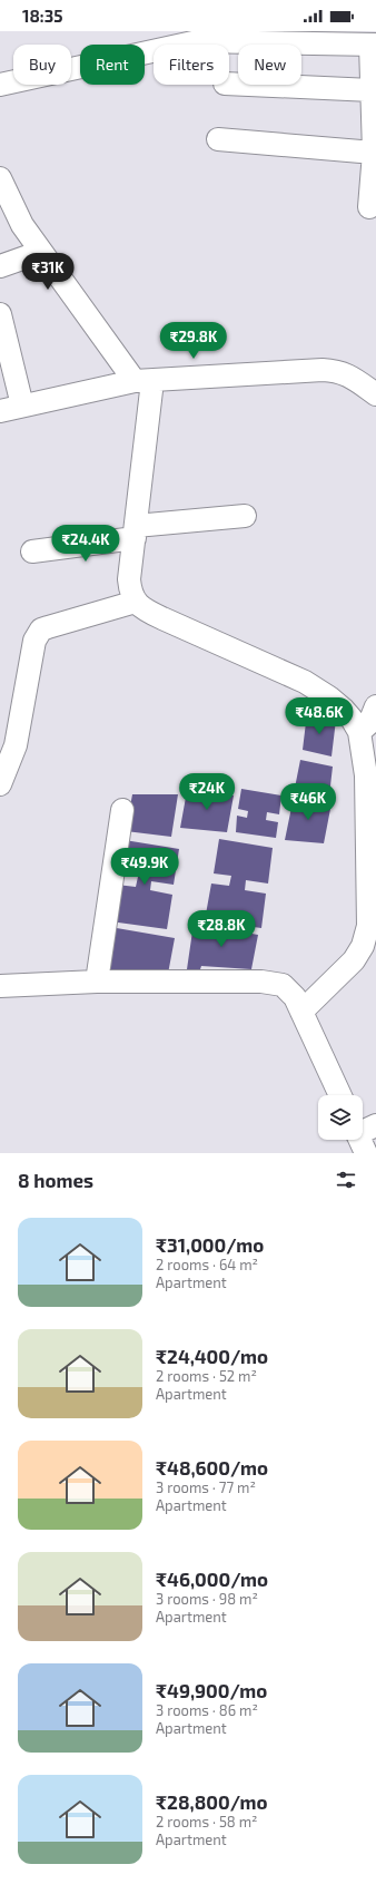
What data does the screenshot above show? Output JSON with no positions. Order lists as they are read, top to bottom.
{
  "page": {
    "status": "18:35",
    "chip": [
      "Buy",
      "Rent",
      "Filters",
      "New"
    ],
    "price": [
      "₹31K",
      "₹29.8K",
      "₹24.4K",
      "₹48.6K",
      "₹24K",
      "₹46K",
      "₹49.9K",
      "₹28.8K"
    ],
    "heading": "8 homes",
    "list": [
      {
        "name": "₹31,000/mo",
        "note": "2 rooms · 64 m² · Apartment"
      },
      {
        "name": "₹24,400/mo",
        "note": "2 rooms · 52 m² · Apartment"
      },
      {
        "name": "₹48,600/mo",
        "note": "3 rooms · 77 m² · Apartment"
      },
      {
        "name": "₹46,000/mo",
        "note": "3 rooms · 98 m² · Apartment"
      },
      {
        "name": "₹49,900/mo",
        "note": "3 rooms · 86 m² · Apartment"
      },
      {
        "name": "₹28,800/mo",
        "note": "2 rooms · 58 m² · Apartment"
      }
    ]
  }
}
